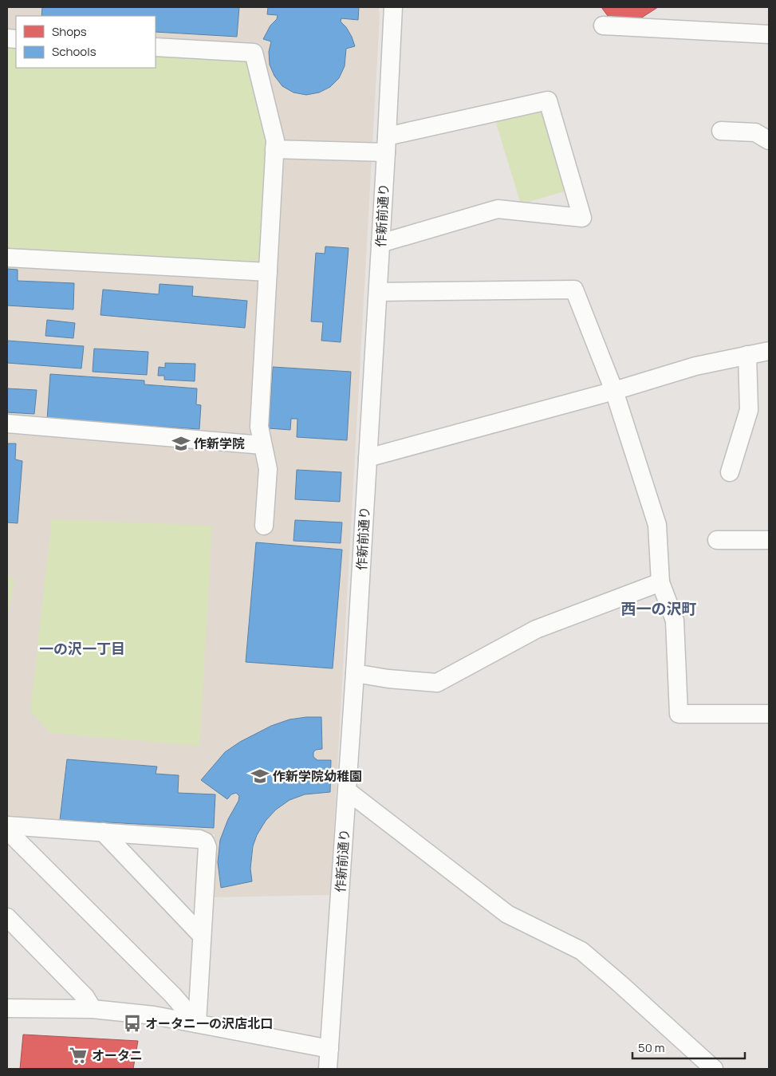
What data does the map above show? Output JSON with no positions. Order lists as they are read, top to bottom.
{
  "streets": {
    "street": ["作新前通り"]
  },
  "districts": ["西一の沢町", "一の沢一丁目"],
  "places": {
    "school or university": ["作新学院", "作新学院幼稚園"],
    "bus stop": ["オータニ一の沢店北口"],
    "supermarket": ["オータニ"]
  },
  "legend": ["Shops", "Schools"],
  "scale_bar": "50 m"
}
